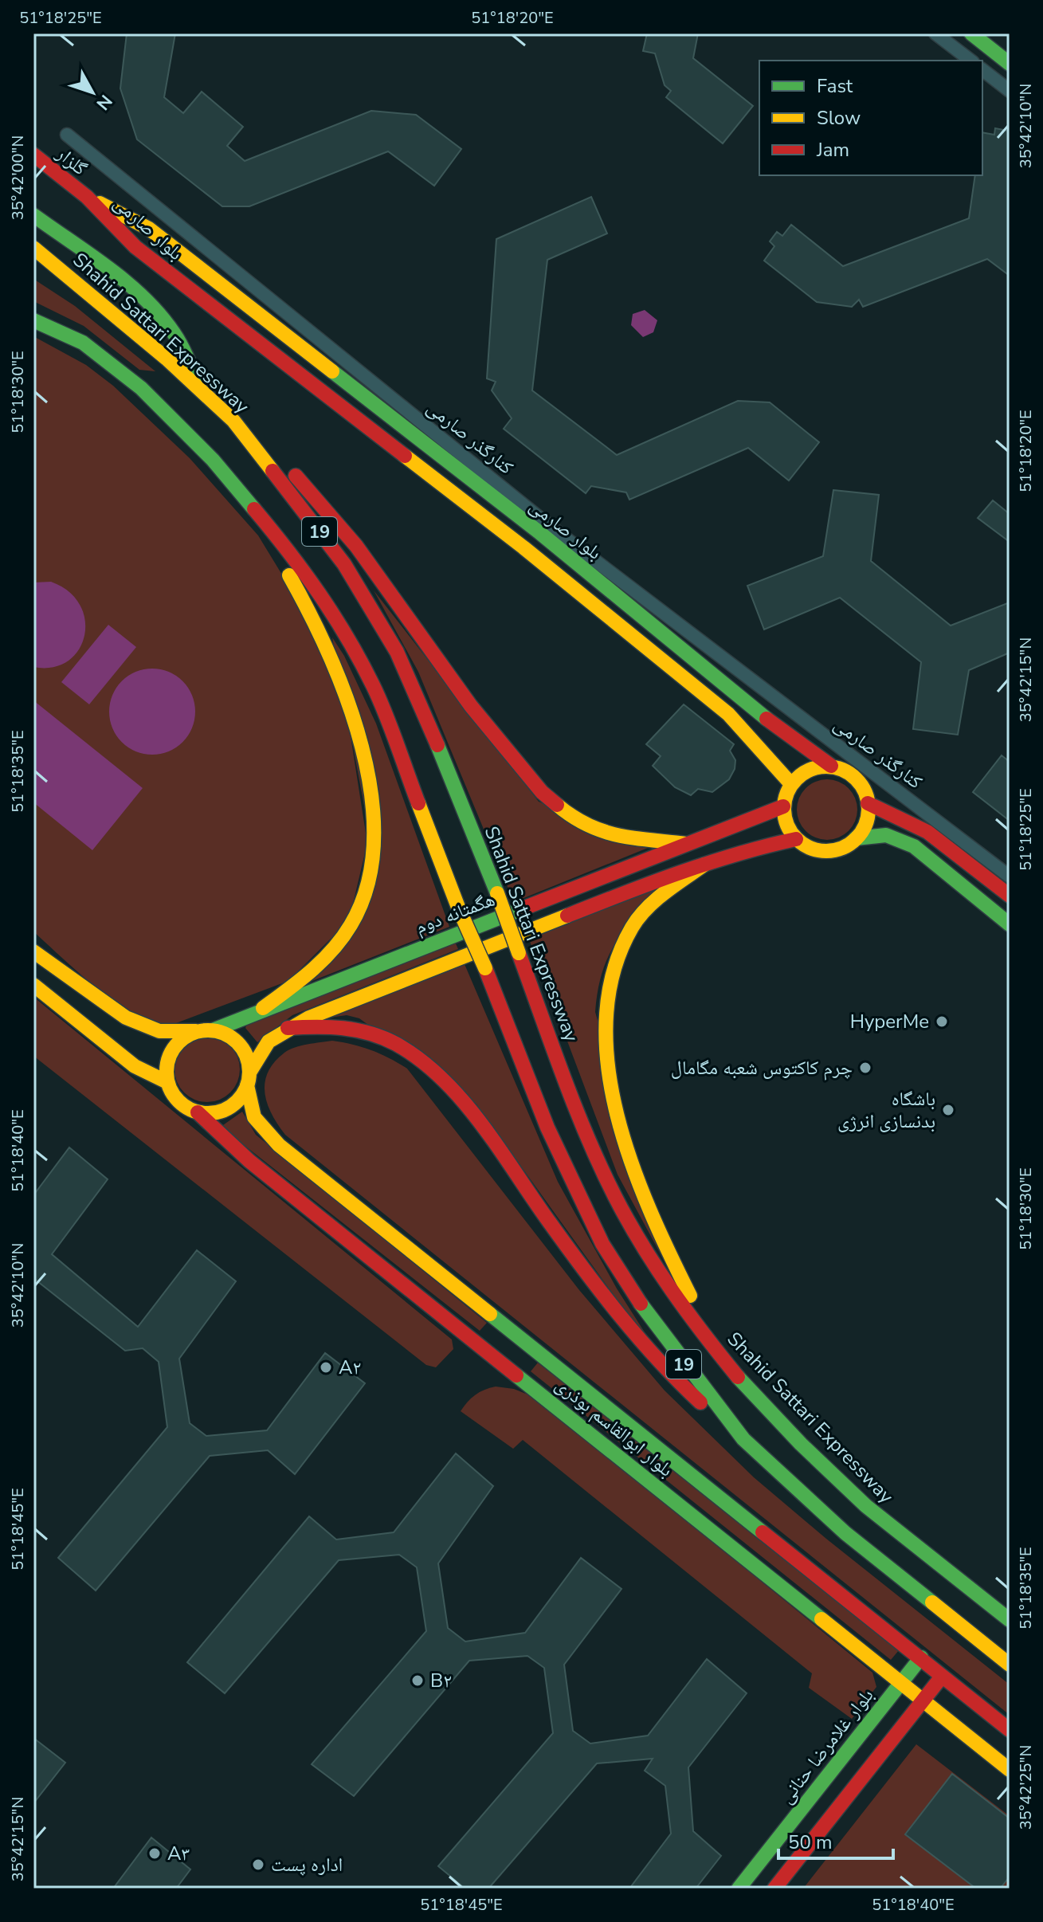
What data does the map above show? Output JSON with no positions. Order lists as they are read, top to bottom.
{
  "streets": {
    "main road": [
      "گلزار",
      "بلوار صارمی",
      "Shahid Sattari Expressway",
      "19",
      "هگمتانه دوم",
      "بلوار ابوالقاسم بوذری",
      "بلوار غلامرضا حنانی"
    ],
    "street": ["کنارگذر صارمی"]
  },
  "crossings": [
    ["گلزار", "بلوار صارمی"],
    ["بلوار صارمی", "کنارگذر صارمی"],
    ["بلوار صارمی", "هگمتانه دوم"],
    ["کنارگذر صارمی", "هگمتانه دوم"],
    ["هگمتانه دوم", "بلوار ابوالقاسم بوذری"],
    ["بلوار ابوالقاسم بوذری", "بلوار غلامرضا حنانی"]
  ],
  "places": [
    "HyperMe",
    "چرم کاکتوس شعبه مگامال",
    "باشگاه بدنسازی انرژی",
    "A۲",
    "B۲",
    "A۳",
    "اداره پست"
  ],
  "legend": ["Fast", "Slow", "Jam"],
  "scale_bar": "50 m",
  "north": "bottom right",
  "coordinates": [
    "51°18'25\"E",
    "51°18'20\"E",
    "35°42'10\"N",
    "35°42'00\"N",
    "51°18'30\"E",
    "35°42'15\"N",
    "51°18'35\"E",
    "51°18'40\"E",
    "51°18'45\"E",
    "35°42'25\"N"
  ]
}
